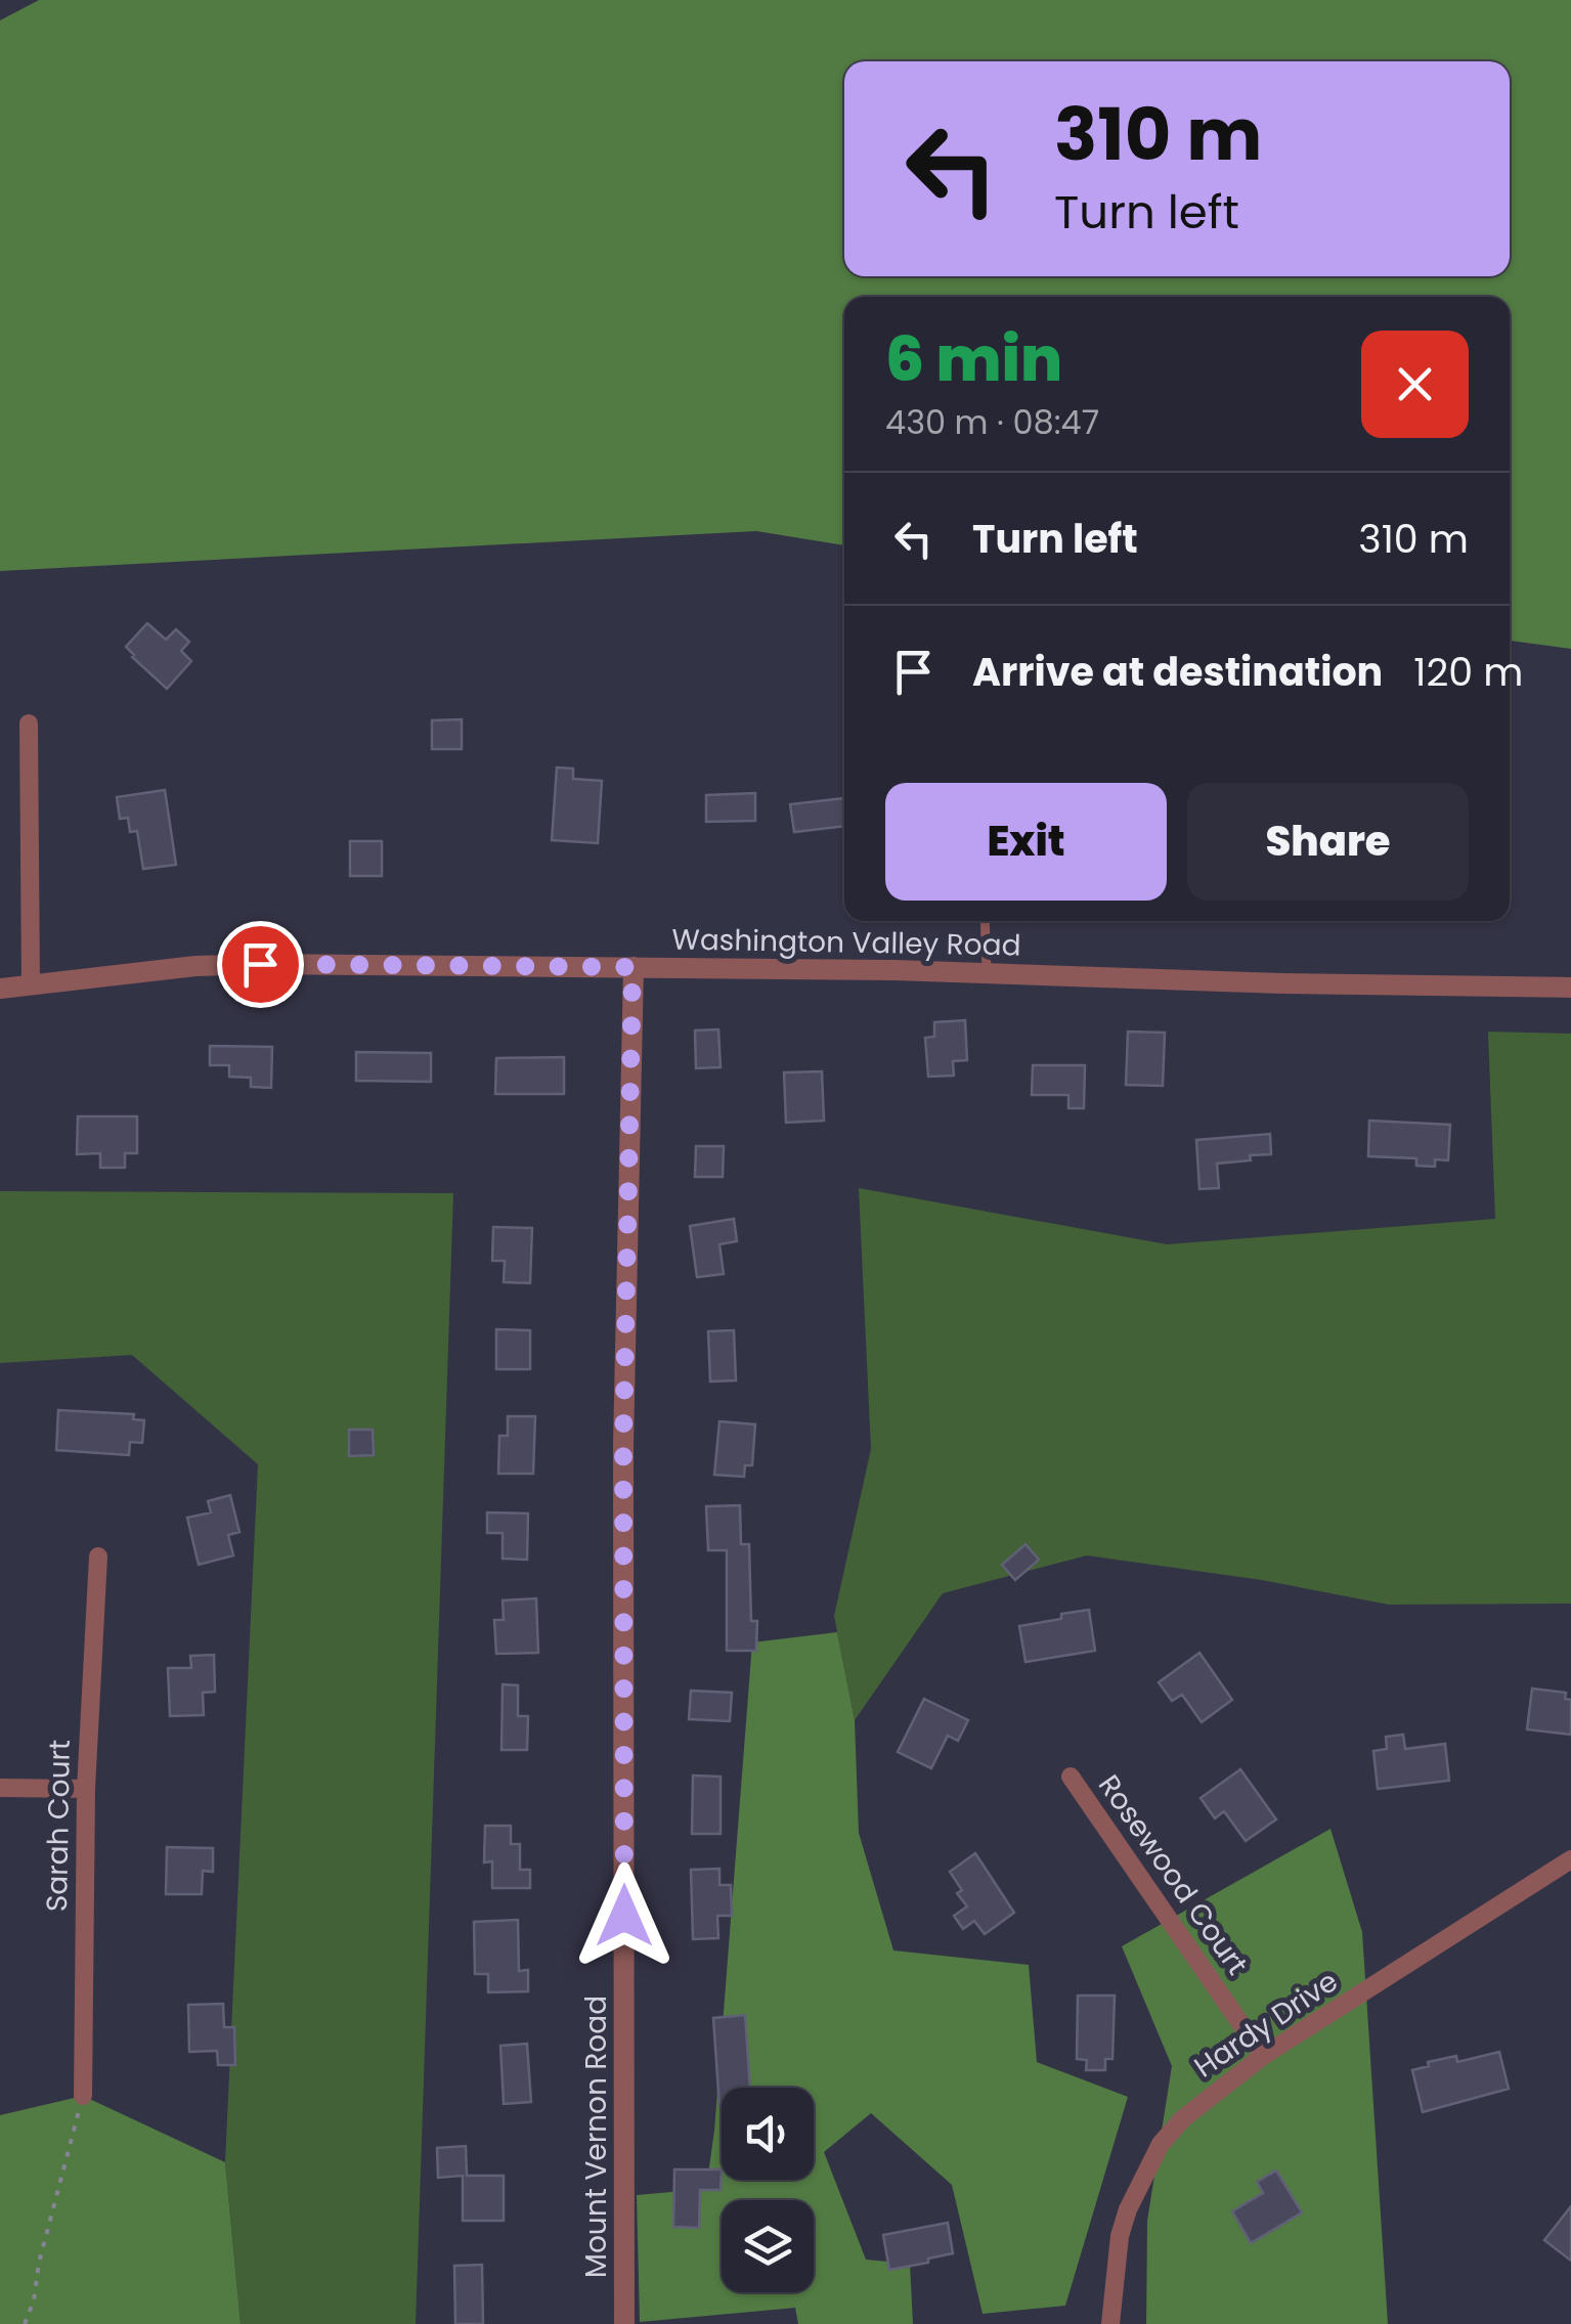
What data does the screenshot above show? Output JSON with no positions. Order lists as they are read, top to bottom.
{
  "streets": {
    "street": [
      "Washington Valley Road",
      "Sarah Court",
      "Rosewood Court",
      "Hardy Drive",
      "Mount Vernon Road"
    ]
  },
  "crossings": [
    ["Washington Valley Road", "Mount Vernon Road"],
    ["Rosewood Court", "Hardy Drive"]
  ],
  "page": {
    "turn": ["310 m", "Turn left"],
    "heading": ["6 min", "430 m · 08:47"],
    "list": [
      {
        "name": "Turn left",
        "value": "310 m"
      },
      {
        "name": "Arrive at destination",
        "value": "120 m"
      }
    ],
    "buttons": ["Exit", "Share"]
  }
}
